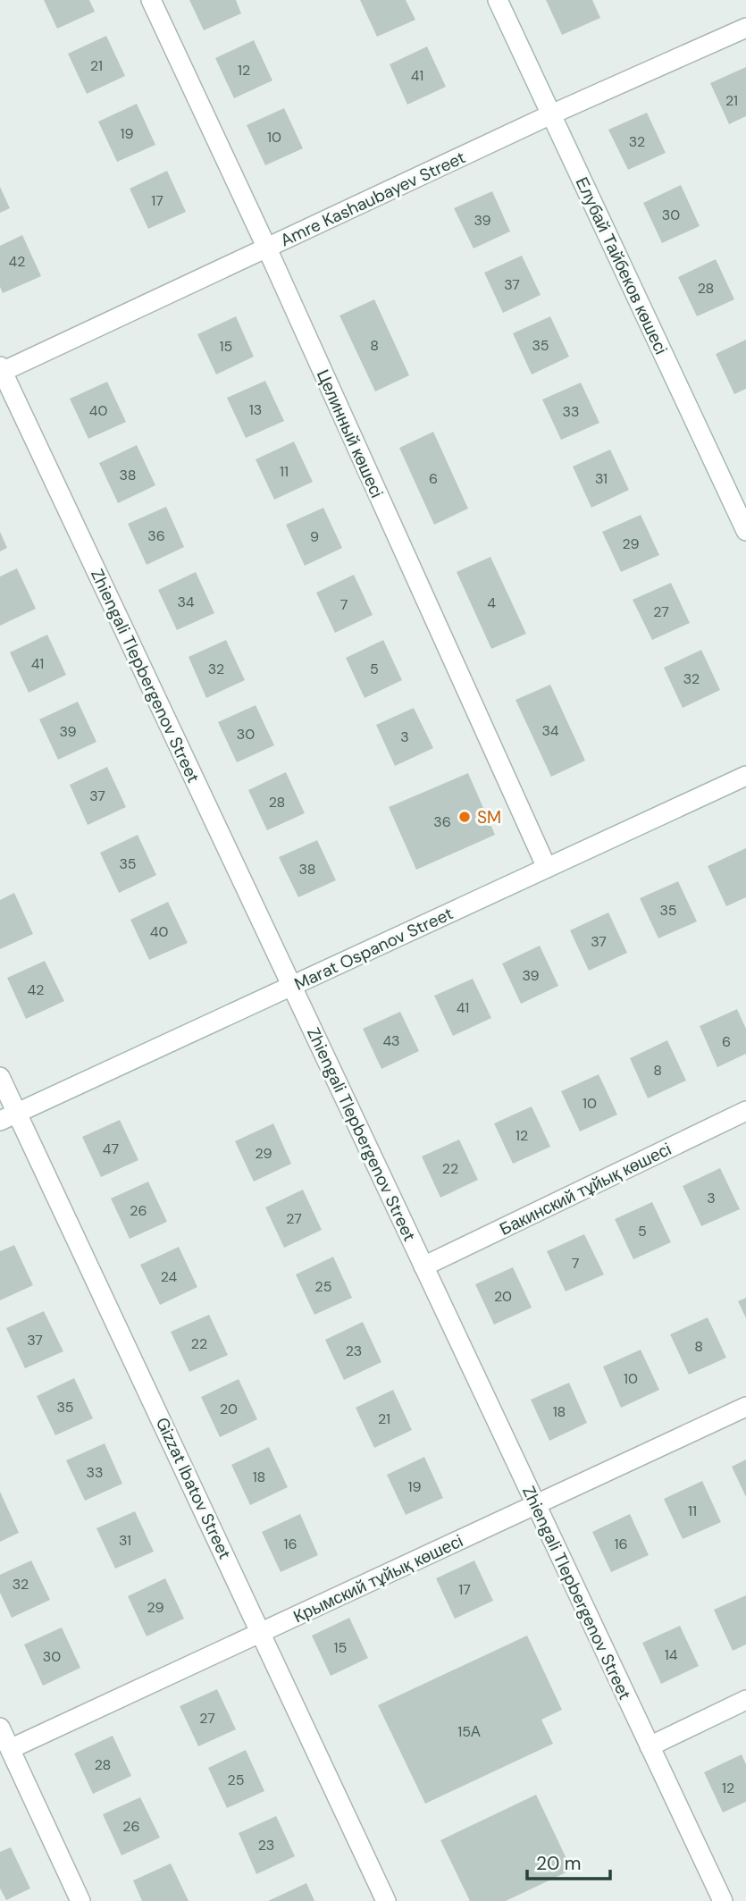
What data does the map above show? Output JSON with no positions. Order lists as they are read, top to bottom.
{
  "streets": {
    "street": [
      "Amre Kashaubayev Street",
      "Елубай Тайбеков көшесі",
      "Целинный көшесі",
      "Zhiengali Tlepbergenov Street",
      "Marat Ospanov Street",
      "Бакинский тұйық көшесі",
      "Gizzat Ibatov Street",
      "Крымский тұйық көшесі"
    ]
  },
  "crossings": [
    ["Amre Kashaubayev Street", "Елубай Тайбеков көшесі"],
    ["Amre Kashaubayev Street", "Целинный көшесі"],
    ["Amre Kashaubayev Street", "Zhiengali Tlepbergenov Street"],
    ["Целинный көшесі", "Marat Ospanov Street"],
    ["Zhiengali Tlepbergenov Street", "Marat Ospanov Street"],
    ["Zhiengali Tlepbergenov Street", "Бакинский тұйық көшесі"],
    ["Zhiengali Tlepbergenov Street", "Крымский тұйық көшесі"],
    ["Marat Ospanov Street", "Gizzat Ibatov Street"],
    ["Gizzat Ibatov Street", "Крымский тұйық көшесі"]
  ],
  "places": ["SM"],
  "house_numbers": [
    "21",
    "12",
    "41",
    "21",
    "19",
    "10",
    "32",
    "17",
    "30",
    "39",
    "42",
    "37",
    "28",
    "8",
    "35",
    "15",
    "13",
    "40",
    "33",
    "11",
    "38",
    "6",
    "31",
    "36",
    "9",
    "29",
    "34",
    "4",
    "7",
    "27",
    "41",
    "32",
    "5",
    "32",
    "34",
    "39",
    "30",
    "3",
    "37",
    "28",
    "36",
    "35",
    "38",
    "35",
    "40",
    "37",
    "39",
    "42",
    "41",
    "43",
    "6",
    "8",
    "10",
    "12",
    "47",
    "29",
    "22",
    "3",
    "26",
    "27",
    "5",
    "7",
    "24",
    "25",
    "20",
    "37",
    "22",
    "8",
    "23",
    "10",
    "35",
    "20",
    "18",
    "21",
    "33",
    "18",
    "19",
    "11",
    "31",
    "16",
    "16",
    "32",
    "17",
    "29",
    "15",
    "14",
    "30",
    "27",
    "15А",
    "28",
    "25",
    "12",
    "26",
    "23"
  ],
  "scale_bar": "20 m"
}
